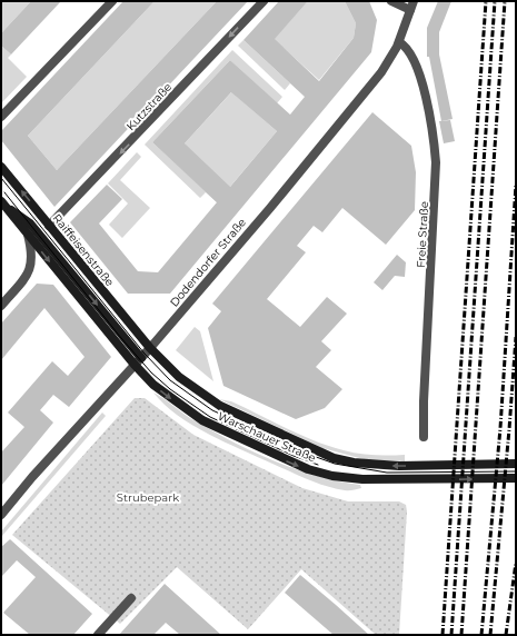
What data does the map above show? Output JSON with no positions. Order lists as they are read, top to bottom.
{
  "streets": {
    "main road": ["Raiffeisenstraße", "Warschauer Straße"],
    "street": ["Kutzstraße", "Freie Straße", "Dodendorfer Straße"]
  },
  "crossings": [
    ["Kutzstraße", "Raiffeisenstraße"],
    ["Freie Straße", "Dodendorfer Straße"],
    ["Raiffeisenstraße", "Dodendorfer Straße"],
    ["Raiffeisenstraße", "Warschauer Straße"],
    ["Dodendorfer Straße", "Warschauer Straße"]
  ],
  "one_way": ["Kutzstraße"],
  "parks": ["Strubepark"]
}
